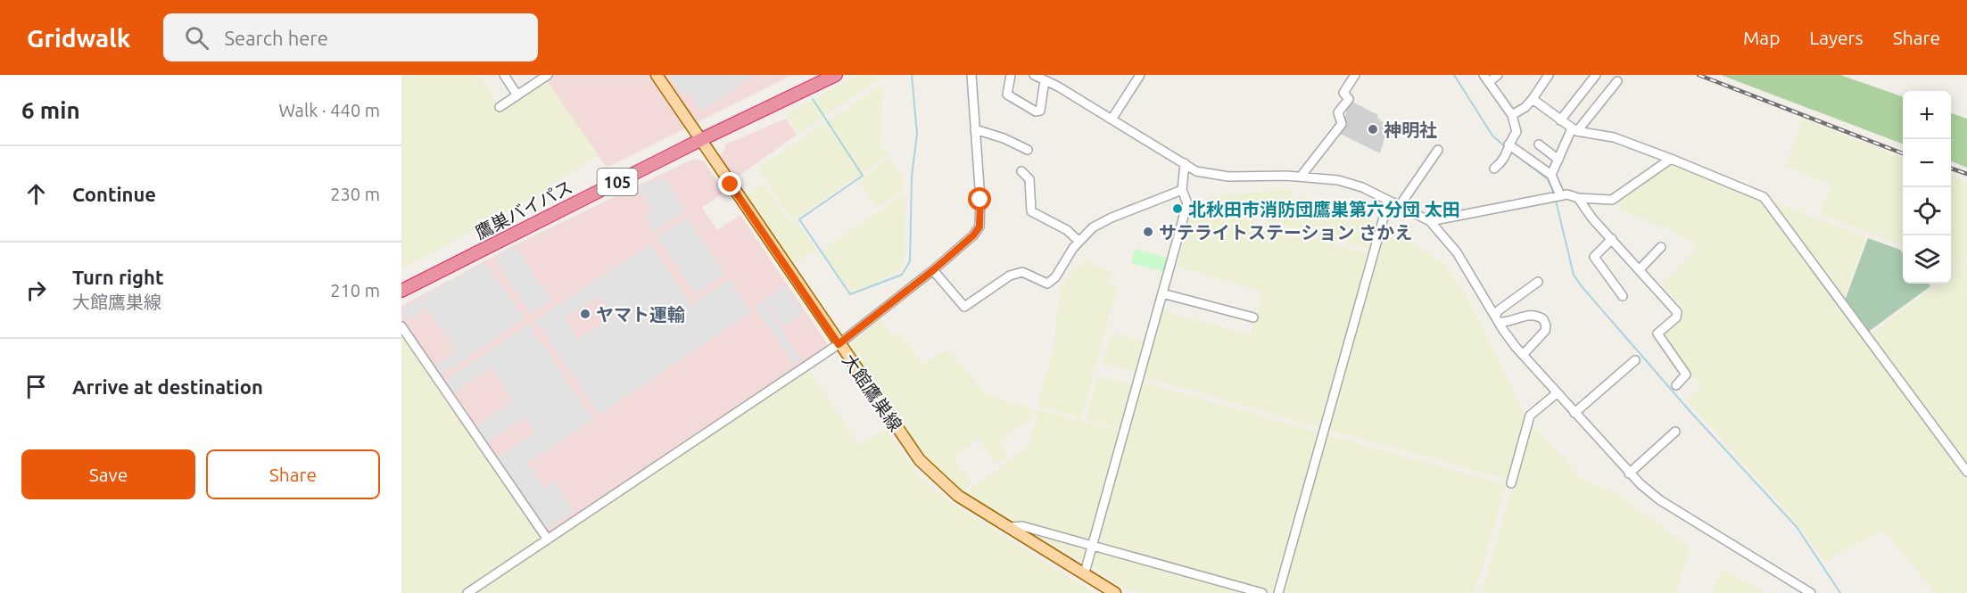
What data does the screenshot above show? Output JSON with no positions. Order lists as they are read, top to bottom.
{
  "streets": {
    "highway": ["105", "鷹巣バイパス"],
    "main road": ["大館鷹巣線"]
  },
  "crossings": [
    ["鷹巣バイパス", "大館鷹巣線"]
  ],
  "places": [
    "神明社",
    "北秋田市消防団鷹巣第六分団 太田",
    "サテライトステーション さかえ",
    "ヤマト運輸"
  ],
  "page": {
    "header": "Gridwalk",
    "search": "Search here",
    "nav": ["Map", "Layers", "Share"],
    "heading": ["6 min", "Walk · 440 m"],
    "map_buttons": ["+", "−"],
    "list": [
      ["Continue", "230 m"],
      ["Turn right", "大館鷹巣線", "210 m"],
      "Arrive at destination"
    ],
    "buttons": ["Save", "Share"]
  }
}
